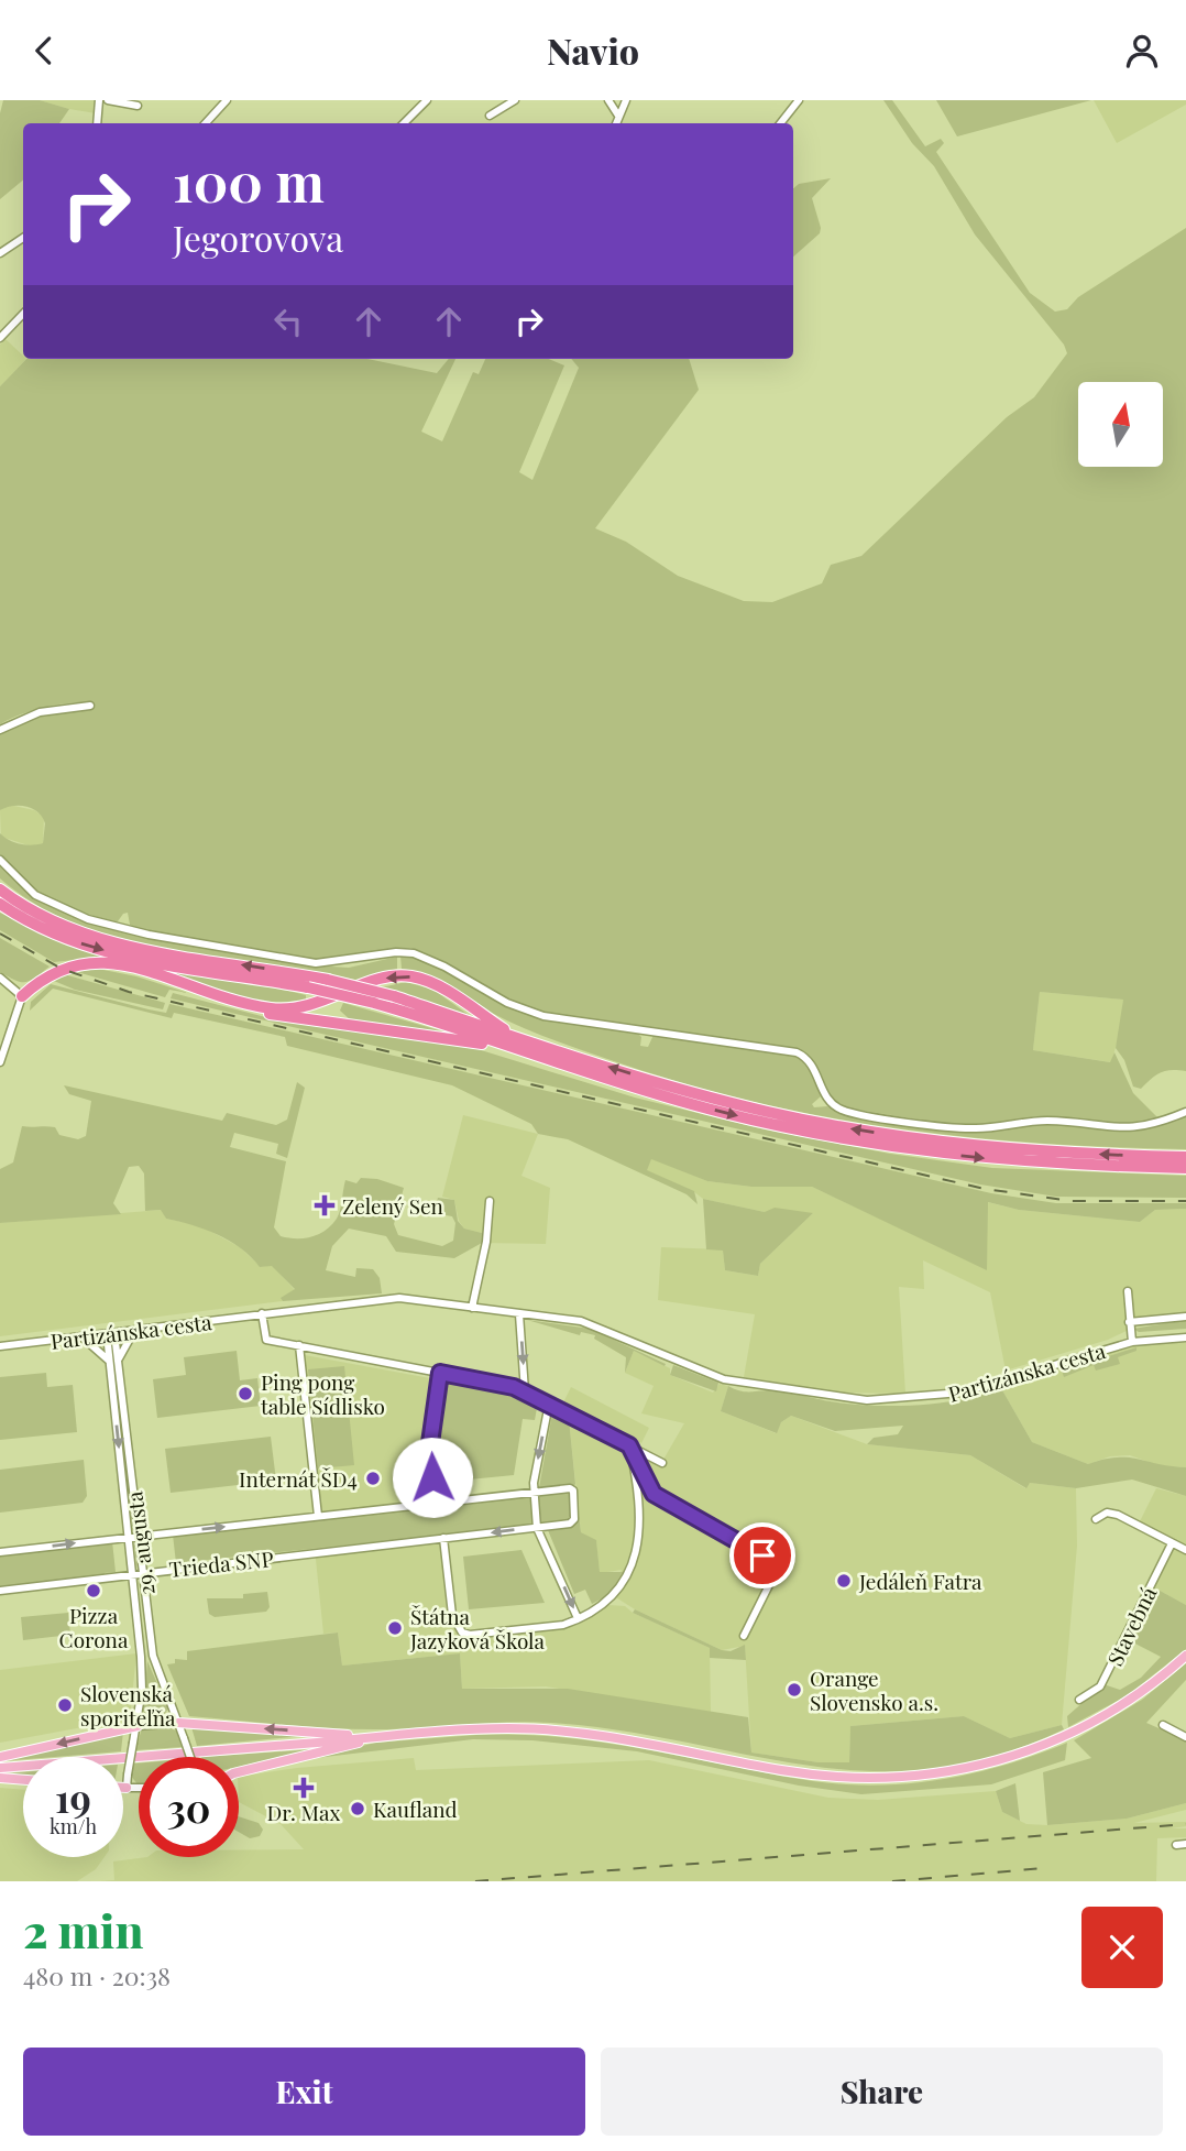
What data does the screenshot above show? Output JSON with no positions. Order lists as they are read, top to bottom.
{
  "streets": {
    "street": [
      "Partizánska cesta",
      "29. augusta",
      "Trieda SNP",
      "Stavebná"
    ]
  },
  "crossings": [
    ["Partizánska cesta", "29. augusta"],
    ["29. augusta", "Trieda SNP"]
  ],
  "places": {
    "health": ["Zelený Sen", "Dr. Max"],
    "other": [
      "Ping pong table Sídlisko",
      "Internát ŠD4",
      "Jedáleň Fatra",
      "Pizza Corona",
      "Štátna Jazyková Škola",
      "Orange Slovensko a.s.",
      "Slovenská sporiteľňa",
      "Kaufland"
    ]
  },
  "north": "top",
  "page": {
    "header": "Navio",
    "turn": ["100 m", "Jegorovova"],
    "speed": "19 km/h",
    "limit": "30",
    "heading": ["2 min", "480 m · 20:38"],
    "buttons": ["Exit", "Share"]
  }
}
